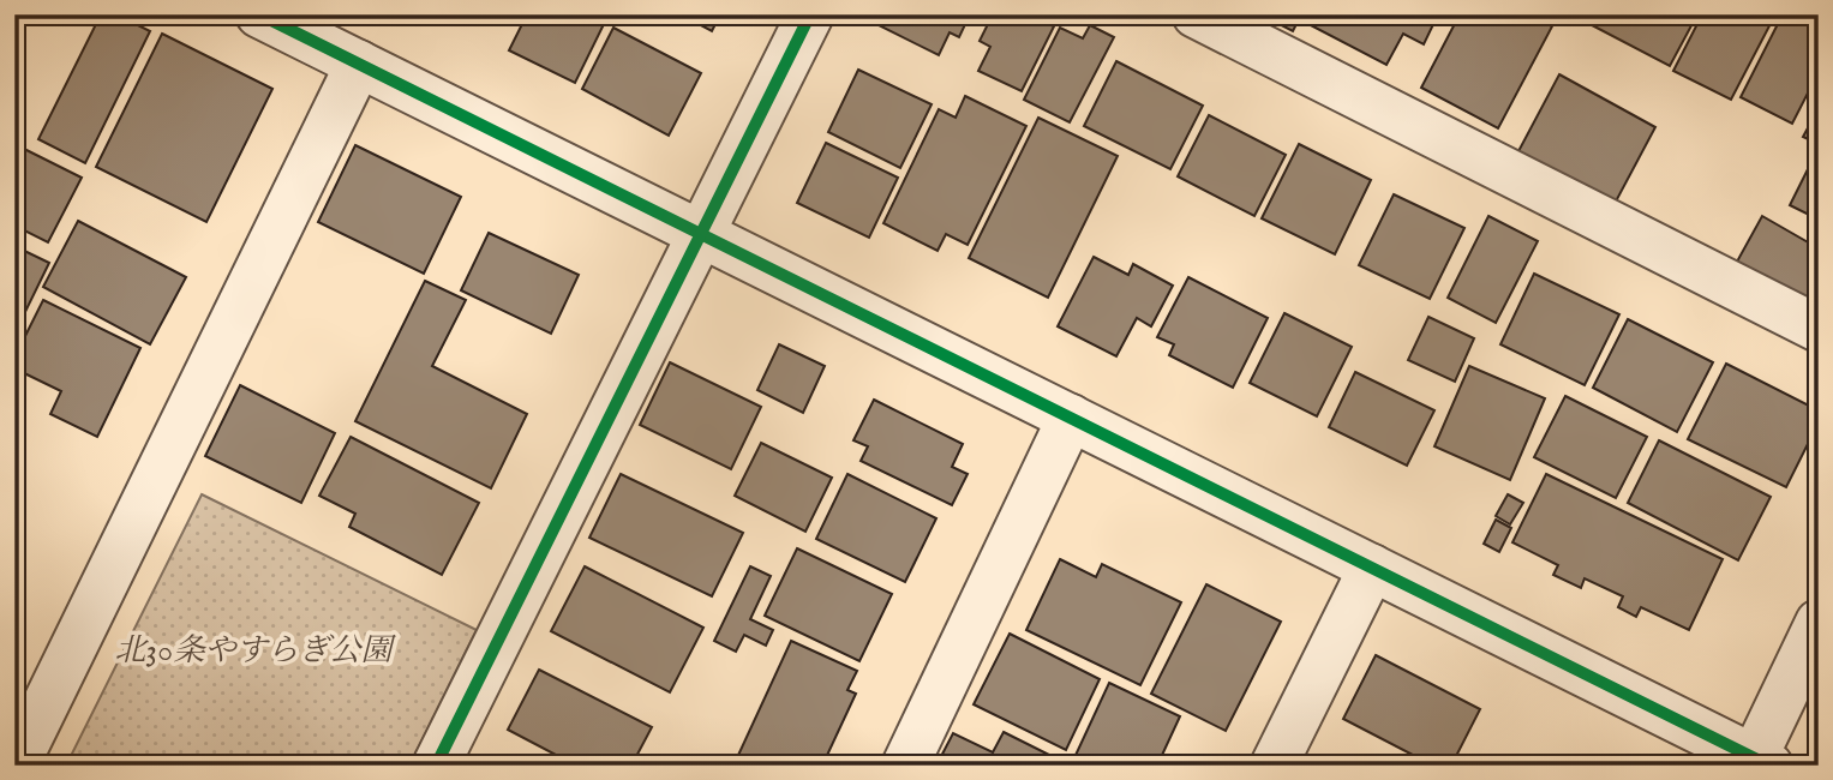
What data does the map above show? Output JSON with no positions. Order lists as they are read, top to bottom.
{
  "parks": ["北30条やすらぎ公園"]
}
